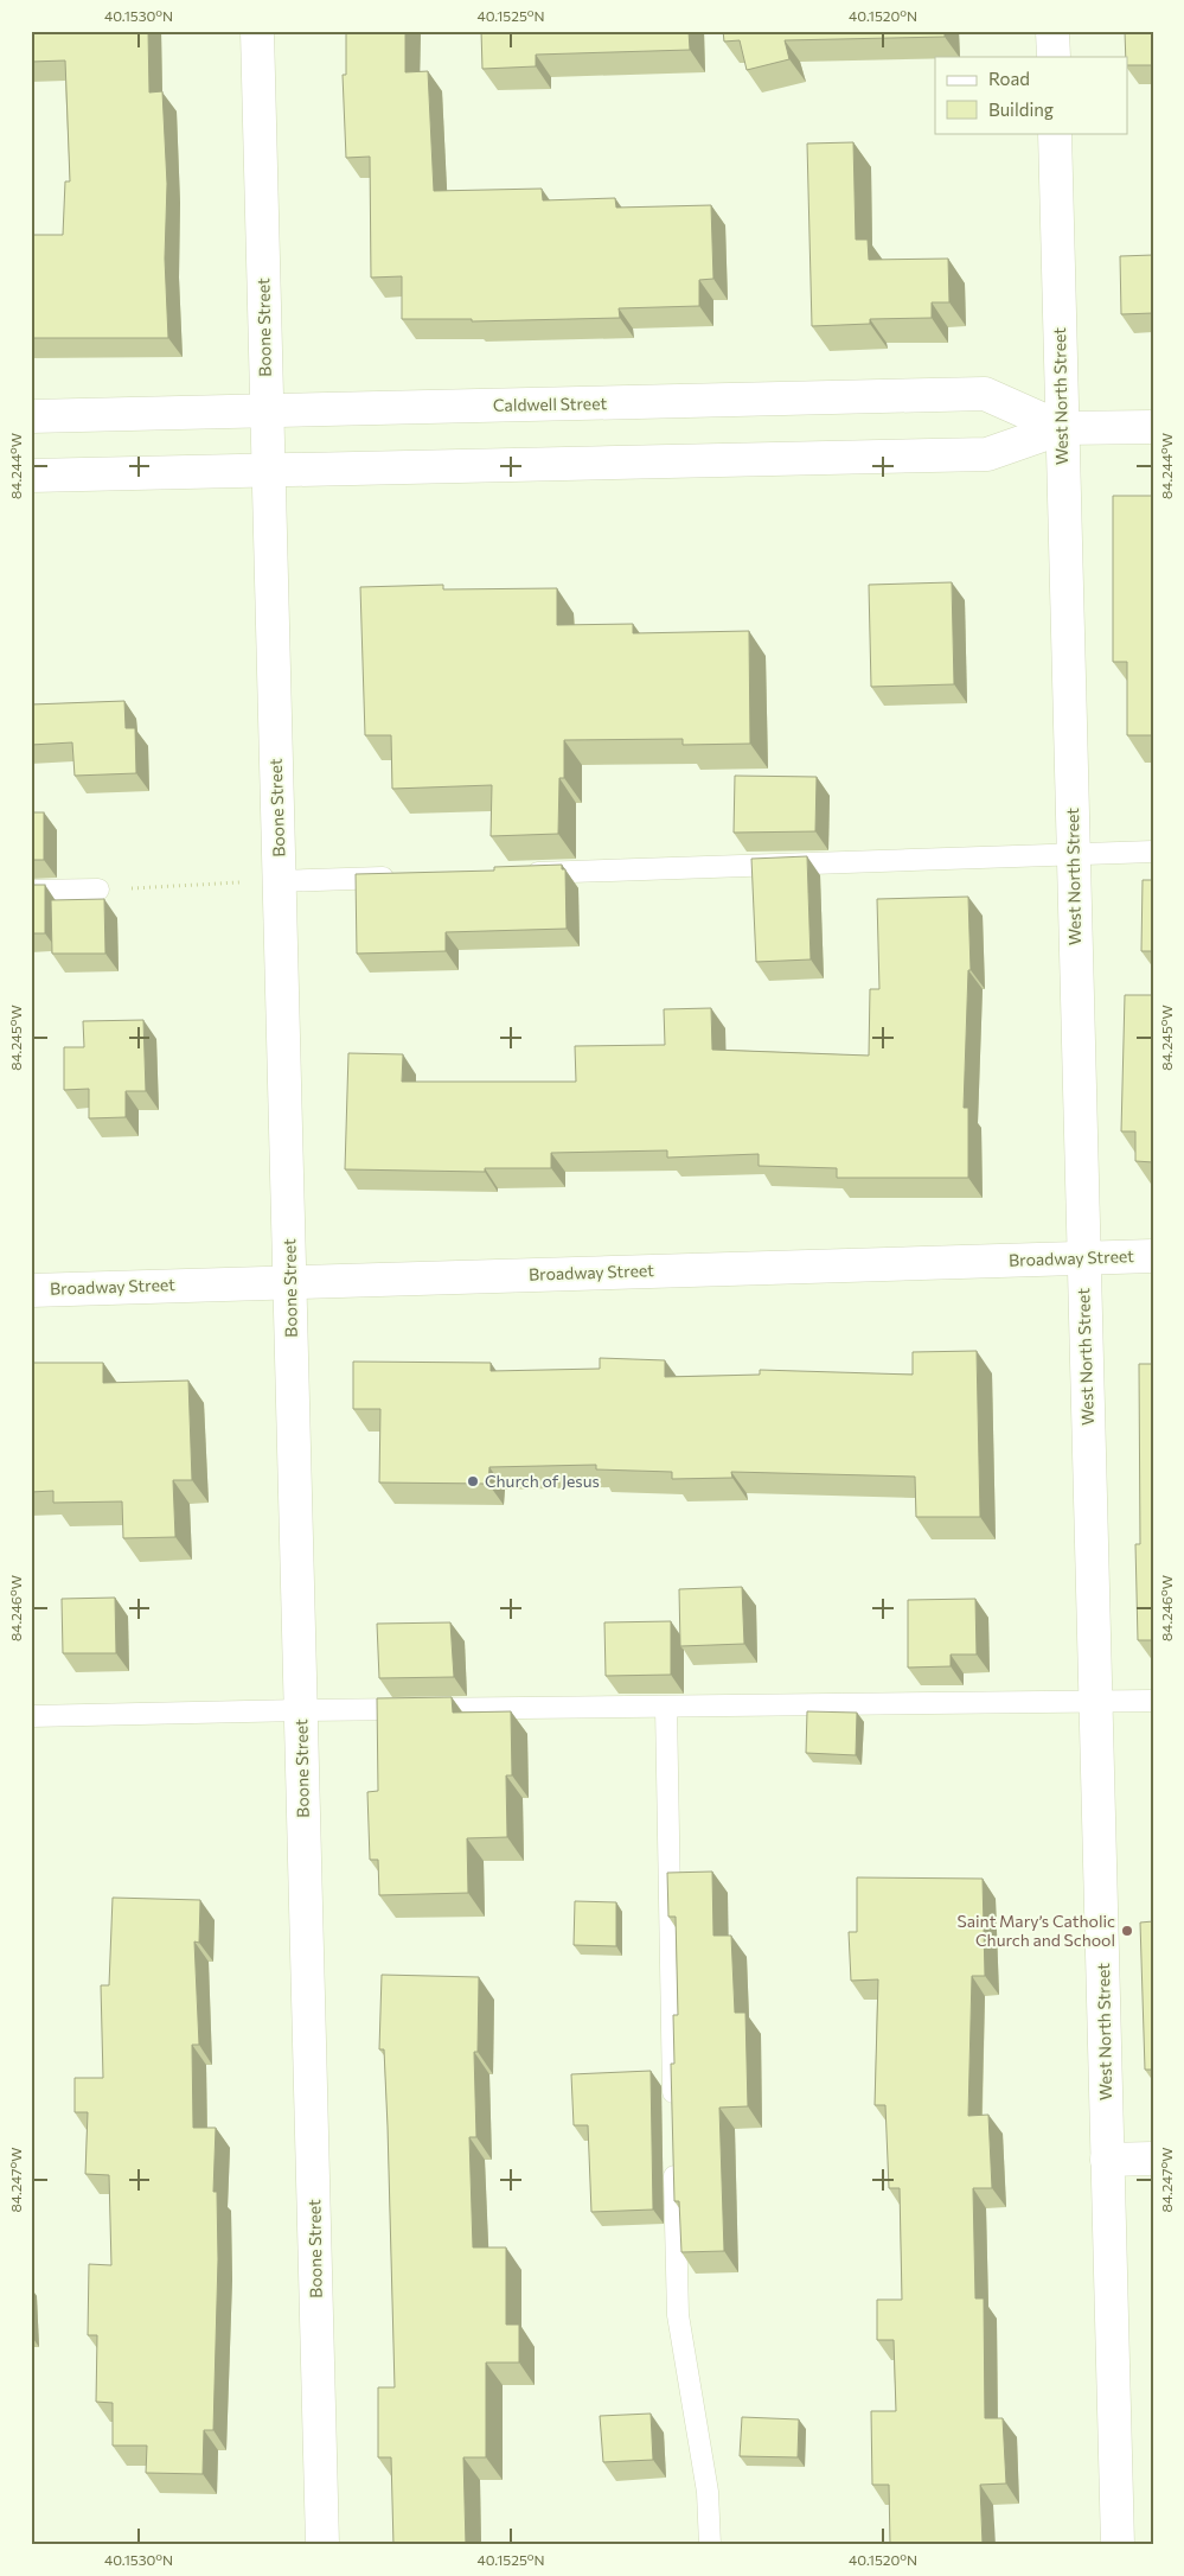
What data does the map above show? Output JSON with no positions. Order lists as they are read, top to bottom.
{
  "streets": {
    "street": [
      "Boone Street",
      "West North Street",
      "Caldwell Street",
      "Broadway Street"
    ]
  },
  "crossings": [
    ["Boone Street", "Caldwell Street"],
    ["Boone Street", "Broadway Street"],
    ["West North Street", "Caldwell Street"],
    ["West North Street", "Broadway Street"]
  ],
  "places": ["Church of Jesus", "Saint Mary’s Catholic Church and School"],
  "legend": ["Road", "Building"],
  "coordinates": [
    "40.1530°N",
    "40.1525°N",
    "40.1520°N",
    "84.244°W",
    "84.245°W",
    "84.246°W",
    "84.247°W"
  ]
}
